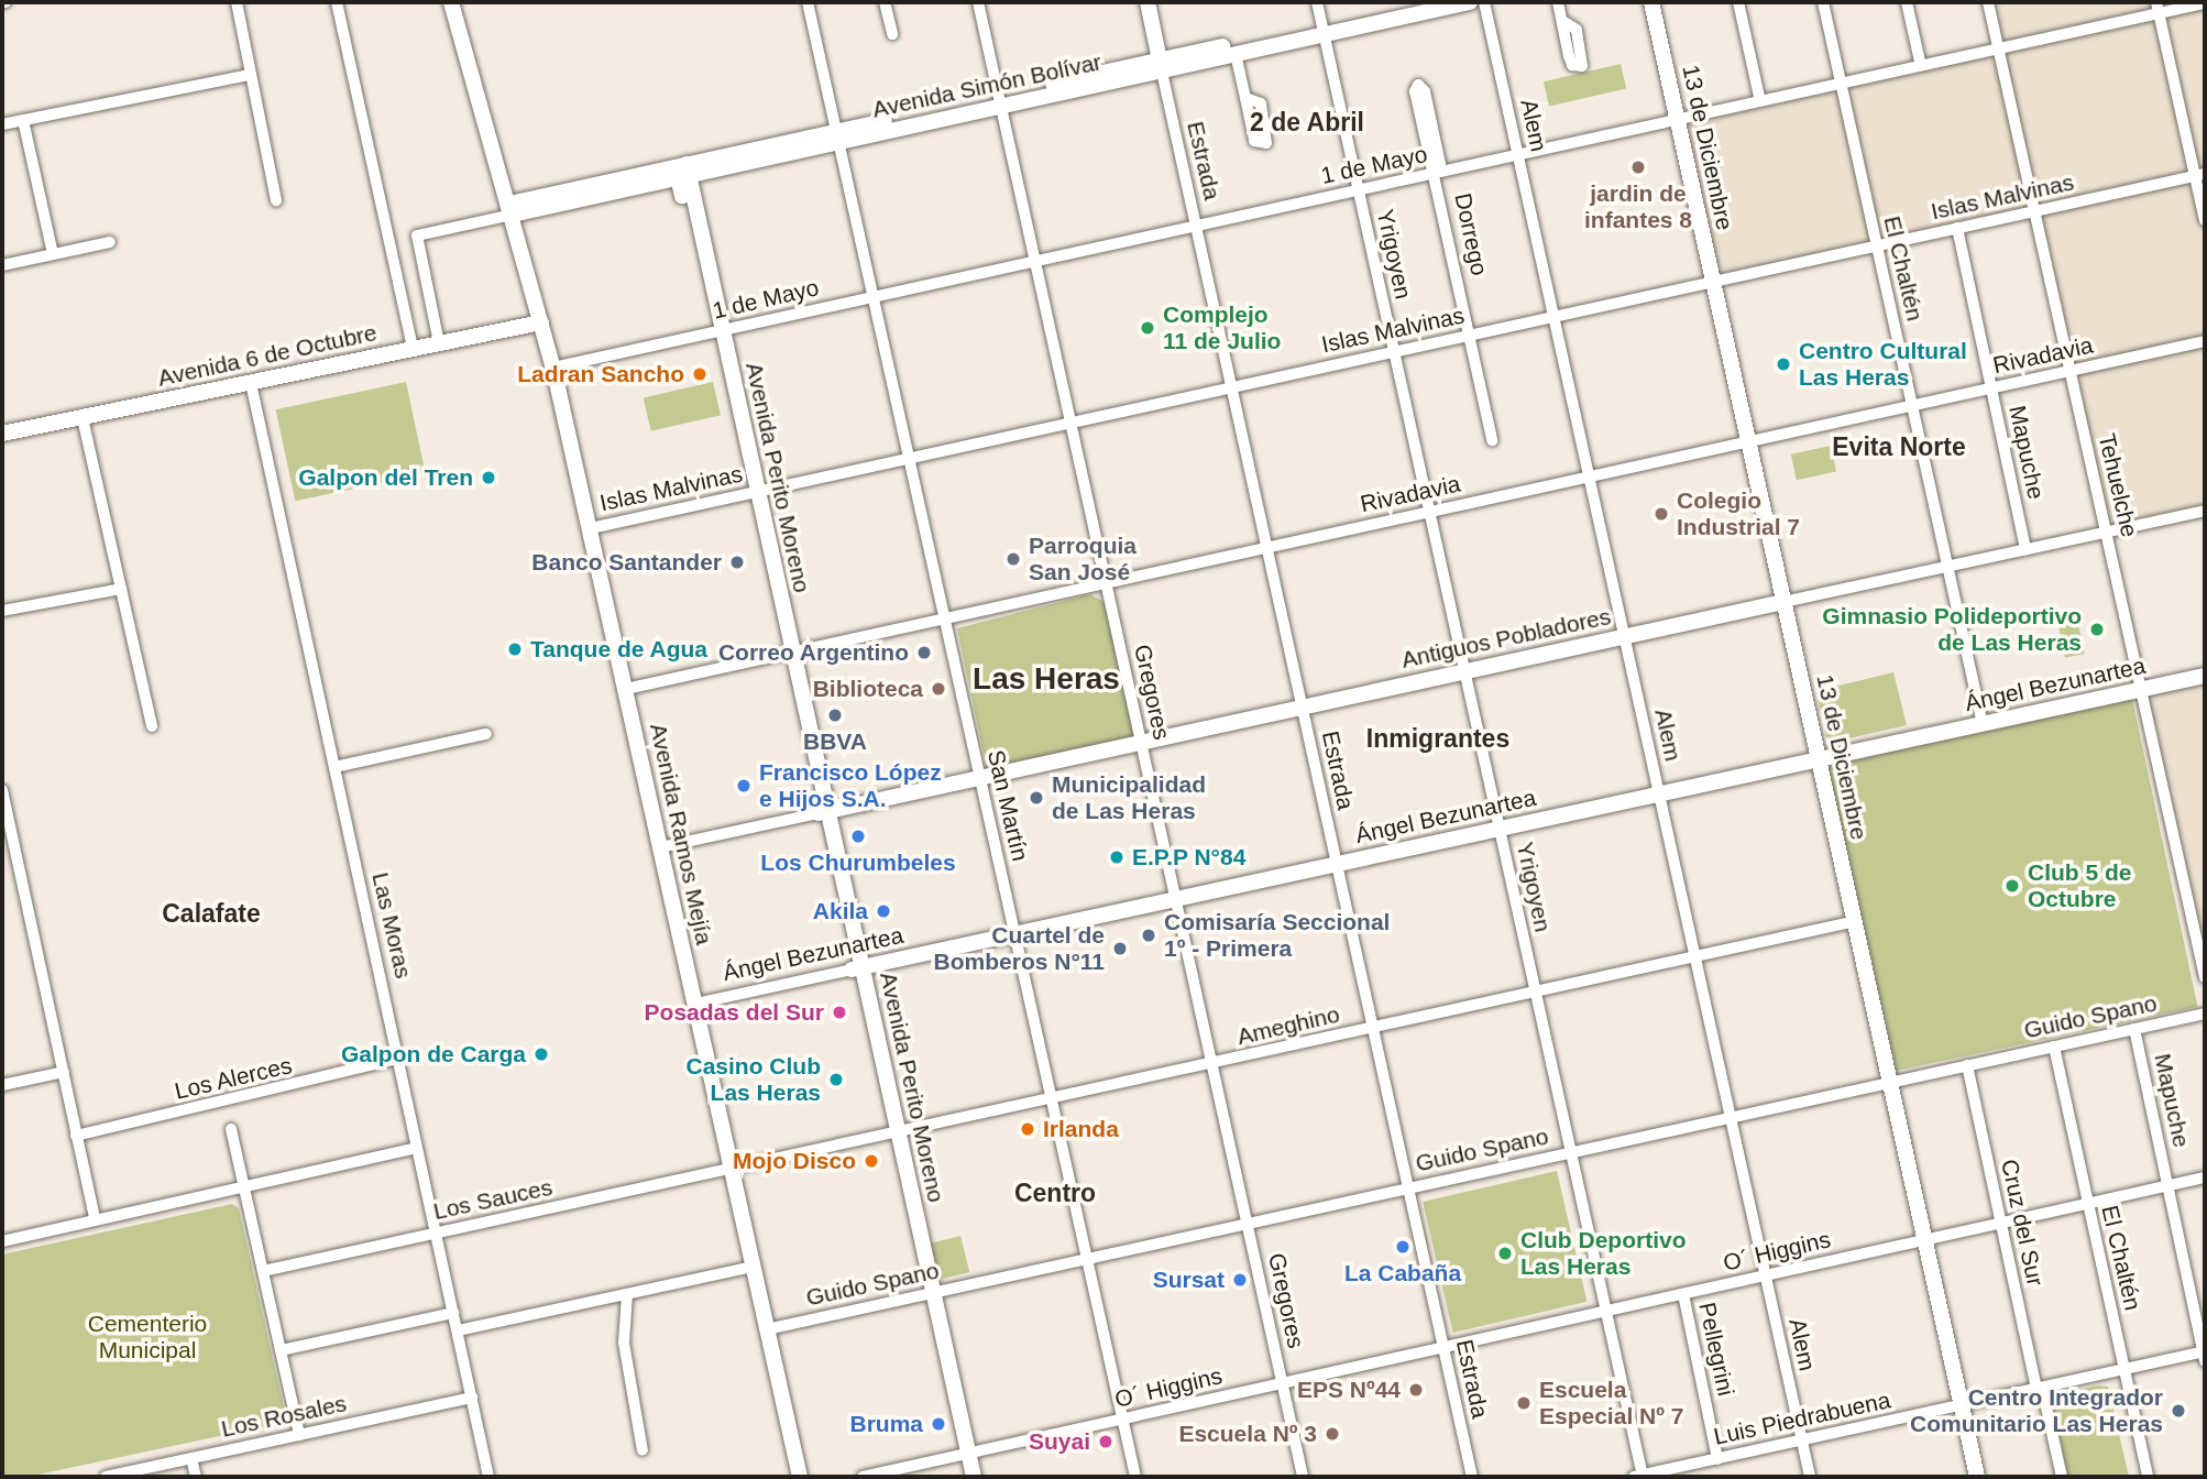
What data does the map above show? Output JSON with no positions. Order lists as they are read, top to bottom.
{
  "streets": {
    "street": [
      "Avenida Simón Bolívar",
      "Alem",
      "13 de Diciembre",
      "Estrada",
      "1 de Mayo",
      "Islas Malvinas",
      "Dorrego",
      "Yrigoyen",
      "El Chaltén",
      "Avenida 6 de Octubre",
      "Rivadavia",
      "Mapuche",
      "Avenida Perito Moreno",
      "Tehuelche",
      "Antiguos Pobladores",
      "Ángel Bezunartea",
      "Gregores",
      "San Martín",
      "Avenida Ramos Mejía",
      "Las Moras",
      "Guido Spano",
      "Ameghino",
      "Los Alerces",
      "Los Sauces",
      "Cruz del Sur",
      "O´ Higgins",
      "Pellegrini",
      "Los Rosales",
      "Luis Piedrabuena"
    ]
  },
  "crossings": [
    ["Avenida Simón Bolívar", "Estrada"],
    ["Avenida Simón Bolívar", "Yrigoyen"],
    ["Avenida Simón Bolívar", "Avenida Perito Moreno"],
    ["Avenida Simón Bolívar", "Gregores"],
    ["Avenida Simón Bolívar", "San Martín"],
    ["Avenida Simón Bolívar", "Avenida Ramos Mejía"],
    ["Alem", "1 de Mayo"],
    ["Alem", "Islas Malvinas"],
    ["Alem", "Rivadavia"],
    ["Alem", "Antiguos Pobladores"],
    ["Alem", "Ángel Bezunartea"],
    ["Alem", "Guido Spano"],
    ["Alem", "Ameghino"],
    ["Alem", "O´ Higgins"],
    ["Alem", "Luis Piedrabuena"],
    ["13 de Diciembre", "1 de Mayo"],
    ["13 de Diciembre", "Islas Malvinas"],
    ["13 de Diciembre", "Rivadavia"],
    ["13 de Diciembre", "Antiguos Pobladores"],
    ["13 de Diciembre", "Ángel Bezunartea"],
    ["13 de Diciembre", "Guido Spano"],
    ["13 de Diciembre", "Ameghino"],
    ["13 de Diciembre", "O´ Higgins"],
    ["13 de Diciembre", "Luis Piedrabuena"],
    ["Estrada", "1 de Mayo"],
    ["Estrada", "Islas Malvinas"],
    ["Estrada", "Rivadavia"],
    ["Estrada", "Antiguos Pobladores"],
    ["Estrada", "Ángel Bezunartea"],
    ["Estrada", "Guido Spano"],
    ["Estrada", "Ameghino"],
    ["Estrada", "O´ Higgins"],
    ["1 de Mayo", "Dorrego"],
    ["1 de Mayo", "Yrigoyen"],
    ["1 de Mayo", "El Chaltén"],
    ["1 de Mayo", "Avenida Perito Moreno"],
    ["1 de Mayo", "Tehuelche"],
    ["1 de Mayo", "Gregores"],
    ["1 de Mayo", "San Martín"],
    ["1 de Mayo", "Avenida Ramos Mejía"],
    ["Islas Malvinas", "Dorrego"],
    ["Islas Malvinas", "Yrigoyen"],
    ["Islas Malvinas", "El Chaltén"],
    ["Islas Malvinas", "Mapuche"],
    ["Islas Malvinas", "Avenida Perito Moreno"],
    ["Islas Malvinas", "Tehuelche"],
    ["Islas Malvinas", "Gregores"],
    ["Islas Malvinas", "San Martín"],
    ["Islas Malvinas", "Avenida Ramos Mejía"],
    ["Yrigoyen", "Rivadavia"],
    ["Yrigoyen", "Antiguos Pobladores"],
    ["Yrigoyen", "Ángel Bezunartea"],
    ["Yrigoyen", "Guido Spano"],
    ["Yrigoyen", "Ameghino"],
    ["Yrigoyen", "O´ Higgins"],
    ["Yrigoyen", "Luis Piedrabuena"],
    ["El Chaltén", "Rivadavia"],
    ["El Chaltén", "Antiguos Pobladores"],
    ["El Chaltén", "Ángel Bezunartea"],
    ["El Chaltén", "Guido Spano"],
    ["El Chaltén", "O´ Higgins"],
    ["El Chaltén", "Luis Piedrabuena"],
    ["Avenida 6 de Octubre", "Avenida Ramos Mejía"],
    ["Avenida 6 de Octubre", "Las Moras"],
    ["Rivadavia", "Mapuche"],
    ["Rivadavia", "Avenida Perito Moreno"],
    ["Rivadavia", "Tehuelche"],
    ["Rivadavia", "Gregores"],
    ["Rivadavia", "San Martín"],
    ["Rivadavia", "Avenida Ramos Mejía"],
    ["Mapuche", "Antiguos Pobladores"],
    ["Mapuche", "Guido Spano"],
    ["Mapuche", "O´ Higgins"],
    ["Mapuche", "Luis Piedrabuena"],
    ["Avenida Perito Moreno", "Antiguos Pobladores"],
    ["Avenida Perito Moreno", "Ángel Bezunartea"],
    ["Avenida Perito Moreno", "Guido Spano"],
    ["Avenida Perito Moreno", "Ameghino"],
    ["Avenida Perito Moreno", "O´ Higgins"],
    ["Tehuelche", "Antiguos Pobladores"],
    ["Tehuelche", "Ángel Bezunartea"],
    ["Antiguos Pobladores", "Gregores"],
    ["Antiguos Pobladores", "San Martín"],
    ["Antiguos Pobladores", "Avenida Ramos Mejía"],
    ["Ángel Bezunartea", "Gregores"],
    ["Ángel Bezunartea", "San Martín"],
    ["Ángel Bezunartea", "Avenida Ramos Mejía"],
    ["Gregores", "Guido Spano"],
    ["Gregores", "Ameghino"],
    ["Gregores", "O´ Higgins"],
    ["San Martín", "Guido Spano"],
    ["San Martín", "Ameghino"],
    ["San Martín", "O´ Higgins"],
    ["Avenida Ramos Mejía", "Guido Spano"],
    ["Avenida Ramos Mejía", "Ameghino"],
    ["Avenida Ramos Mejía", "Los Sauces"],
    ["Las Moras", "Los Alerces"],
    ["Las Moras", "Los Sauces"],
    ["Las Moras", "Los Rosales"],
    ["Guido Spano", "Cruz del Sur"],
    ["Ameghino", "Los Sauces"],
    ["Cruz del Sur", "O´ Higgins"],
    ["Cruz del Sur", "Luis Piedrabuena"],
    ["O´ Higgins", "Pellegrini"],
    ["Pellegrini", "Luis Piedrabuena"]
  ],
  "districts": [
    "2 de Abril",
    "Evita Norte",
    "Las Heras",
    "Inmigrantes",
    "Calafate",
    "Centro"
  ],
  "parks": ["Cementerio Municipal"],
  "places": [
    "jardin de infantes 8",
    "Complejo 11 de Julio",
    "Centro Cultural Las Heras",
    "Ladran Sancho",
    "Galpon del Tren",
    "Colegio Industrial 7",
    "Parroquia San José",
    "Banco Santander",
    "Gimnasio Polideportivo de Las Heras",
    "Tanque de Agua",
    "Correo Argentino",
    "Biblioteca",
    "BBVA",
    "Francisco López e Hijos S.A.",
    "Municipalidad de Las Heras",
    "Los Churumbeles",
    "E.P.P N°84",
    "Club 5 de Octubre",
    "Akila",
    "Comisaría Seccional 1º - Primera",
    "Cuartel de Bomberos N°11",
    "Posadas del Sur",
    "Galpon de Carga",
    "Casino Club Las Heras",
    "Irlanda",
    "Mojo Disco",
    "La Cabaña",
    "Club Deportivo Las Heras",
    "Sursat",
    "EPS Nº44",
    "Escuela Especial Nº 7",
    "Centro Integrador Comunitario Las Heras",
    "Bruma",
    "Escuela Nº 3",
    "Suyai"
  ]
}
